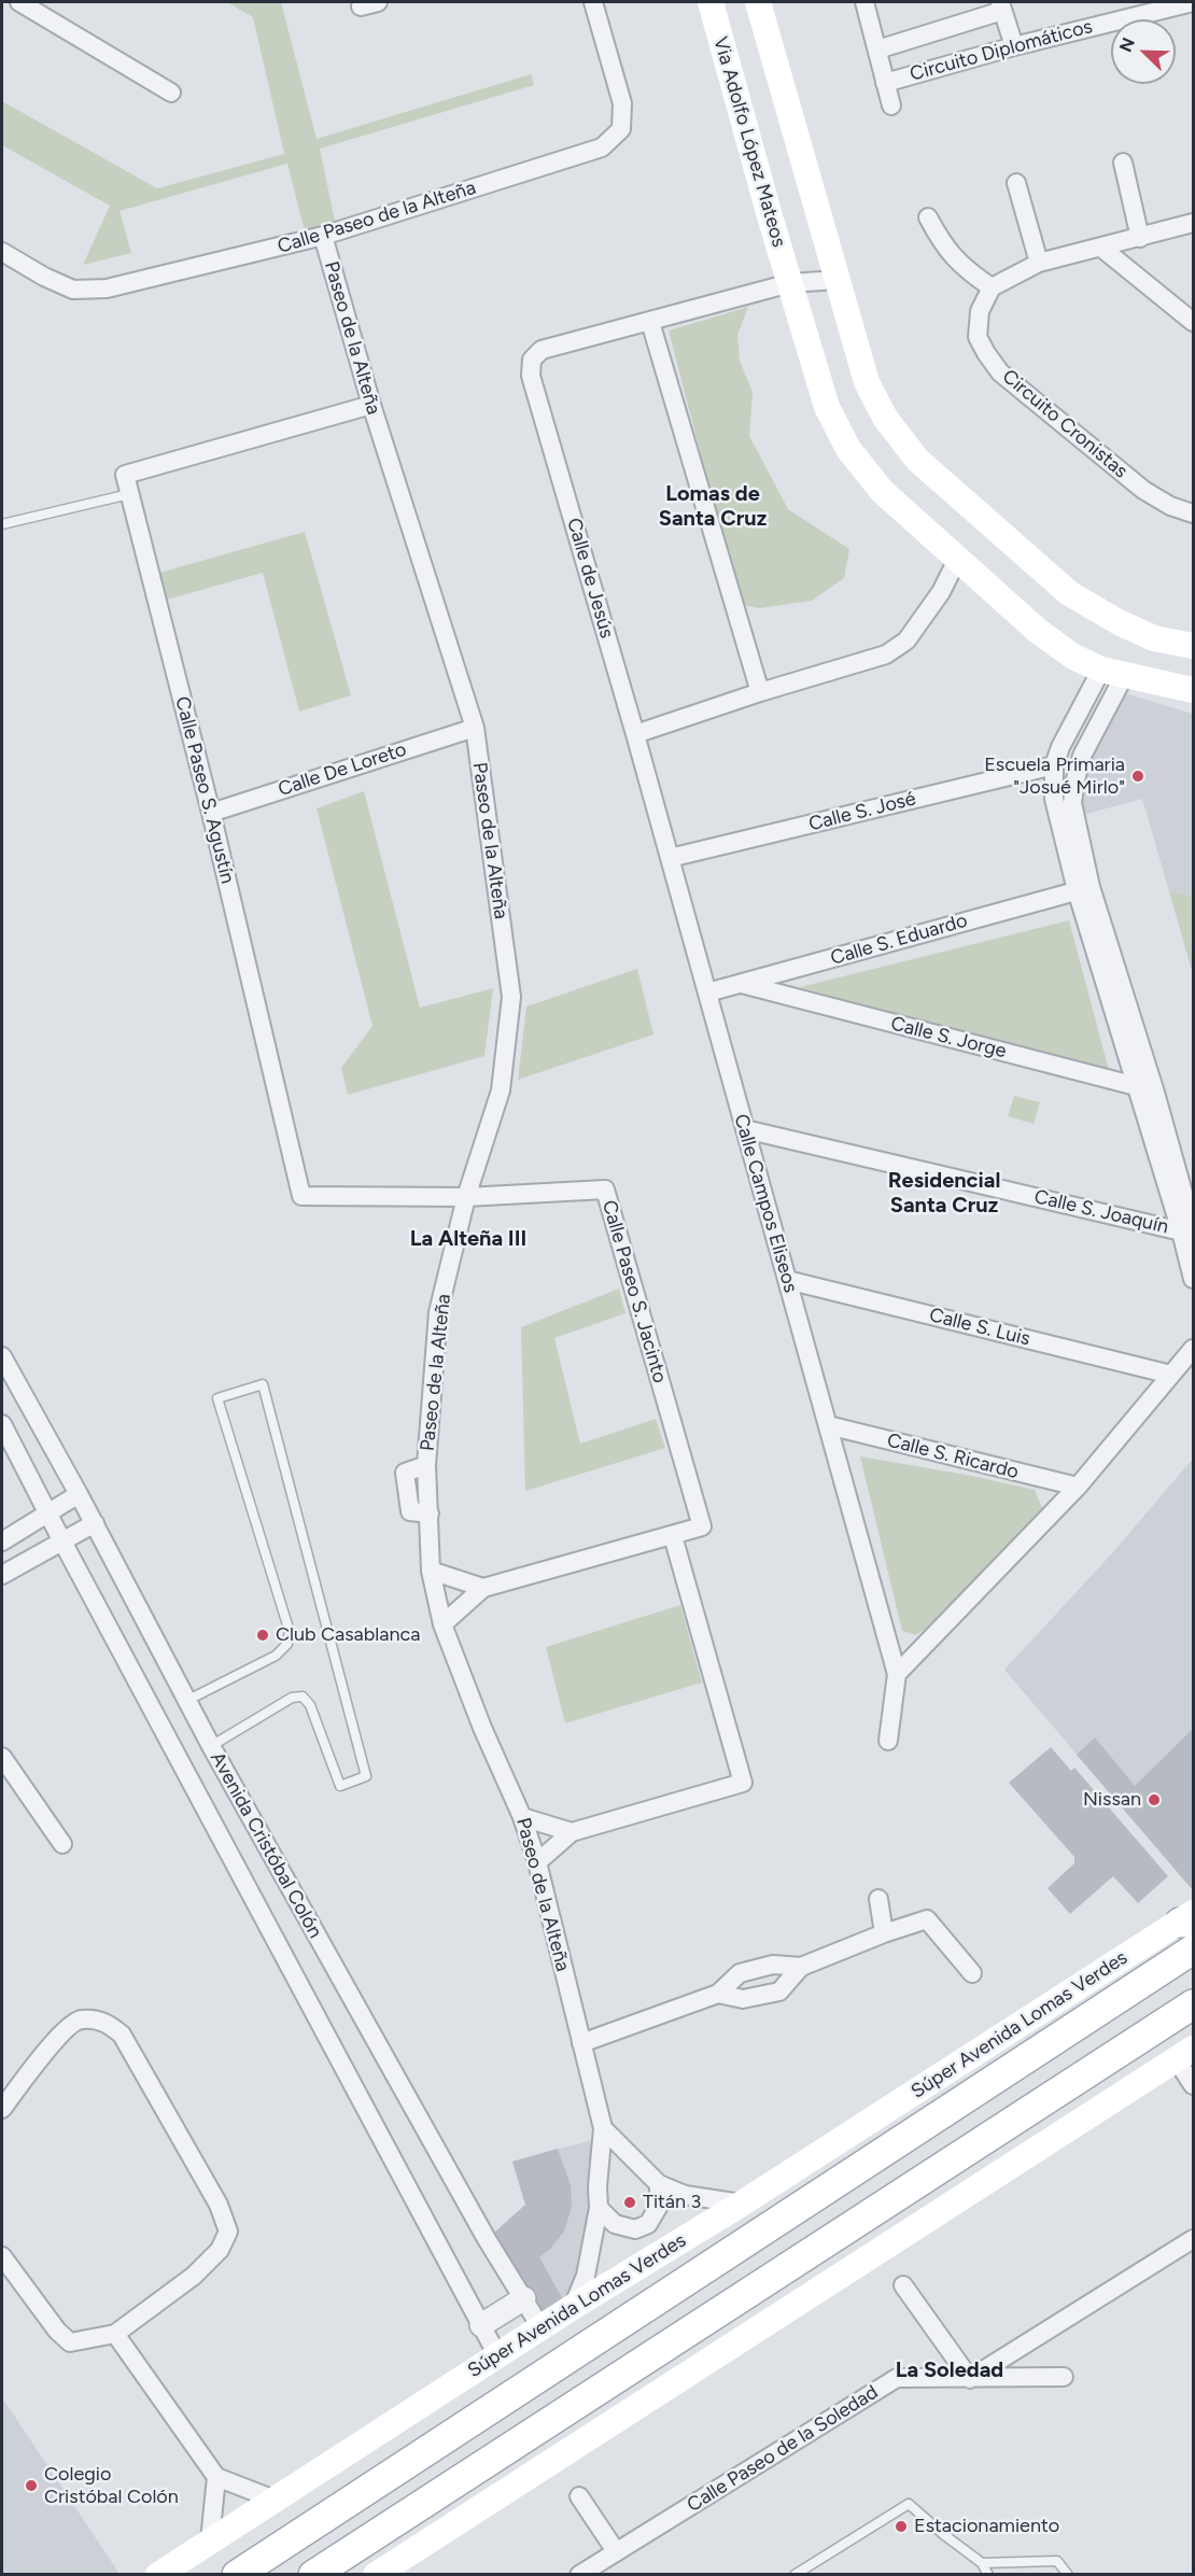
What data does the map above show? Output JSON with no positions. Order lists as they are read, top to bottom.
{
  "streets": {
    "main road": ["Via Adolfo López Mateos", "Súper Avenida Lomas Verdes"],
    "street": [
      "Circuito Diplomáticos",
      "Calle Paseo de la Alteña",
      "Paseo de la Alteña",
      "Circuito Cronistas",
      "Calle de Jesús",
      "Calle De Loreto",
      "Calle Paseo S. Agustín",
      "Calle S. José",
      "Calle S. Eduardo",
      "Calle S. Jorge",
      "Calle Campos Eliseos",
      "Calle S. Joaquín",
      "Calle Paseo S. Jacinto",
      "Calle S. Luis",
      "Calle S. Ricardo",
      "Avenida Cristóbal Colón",
      "Calle Paseo de la Soledad"
    ]
  },
  "crossings": [
    ["Via Adolfo López Mateos", "Calle de Jesús"],
    ["Calle Paseo de la Alteña", "Paseo de la Alteña"],
    ["Paseo de la Alteña", "Calle De Loreto"],
    ["Paseo de la Alteña", "Calle Paseo S. Agustín"],
    ["Paseo de la Alteña", "Calle Paseo S. Jacinto"],
    ["Paseo de la Alteña", "Súper Avenida Lomas Verdes"],
    ["Calle de Jesús", "Calle Campos Eliseos"],
    ["Calle De Loreto", "Calle Paseo S. Agustín"],
    ["Calle Paseo S. Agustín", "Calle Paseo S. Jacinto"],
    ["Calle S. José", "Calle Campos Eliseos"],
    ["Calle S. Eduardo", "Calle S. Jorge"],
    ["Calle S. Eduardo", "Calle Campos Eliseos"],
    ["Calle Campos Eliseos", "Calle S. Joaquín"],
    ["Calle Campos Eliseos", "Calle S. Luis"],
    ["Calle Campos Eliseos", "Calle S. Ricardo"],
    ["Avenida Cristóbal Colón", "Súper Avenida Lomas Verdes"]
  ],
  "districts": [
    "Lomas de Santa Cruz",
    "Residencial Santa Cruz",
    "La Alteña III",
    "La Soledad"
  ],
  "places": [
    "Escuela Primaria \"Josué Mirlo\"",
    "Club Casablanca",
    "Nissan",
    "Titán 3",
    "Colegio Cristóbal Colón",
    "Estacionamiento"
  ],
  "north": "top left"
}
